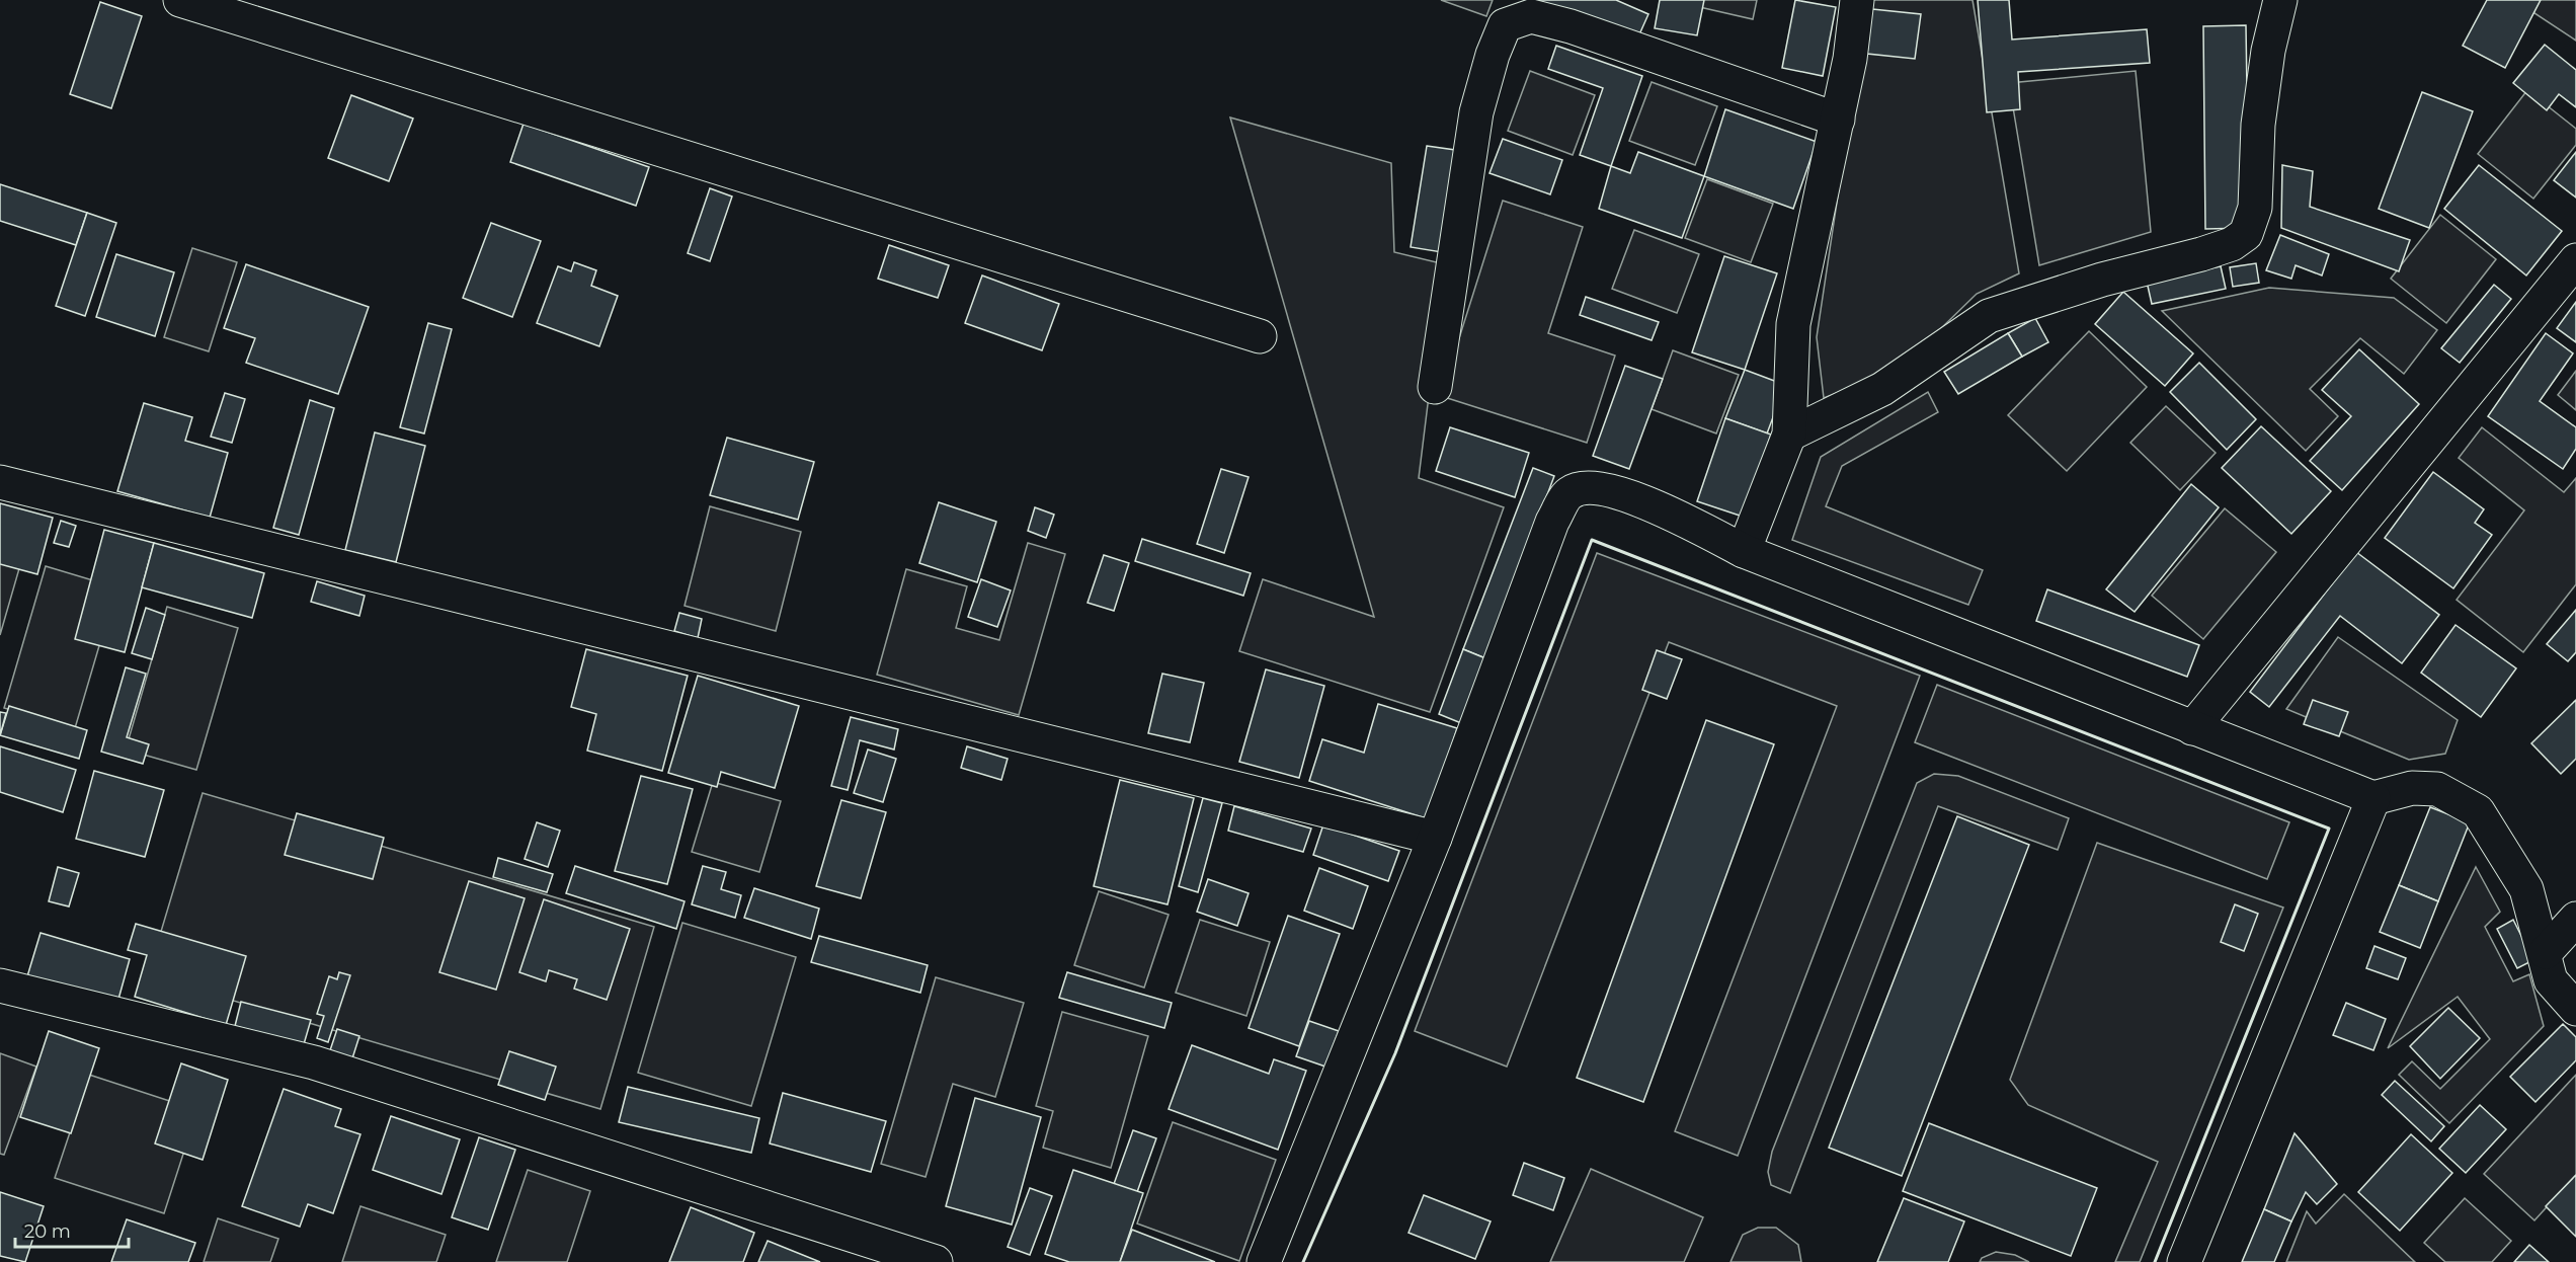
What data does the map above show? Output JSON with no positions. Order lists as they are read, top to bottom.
{
  "scale_bar": "20 m"
}
